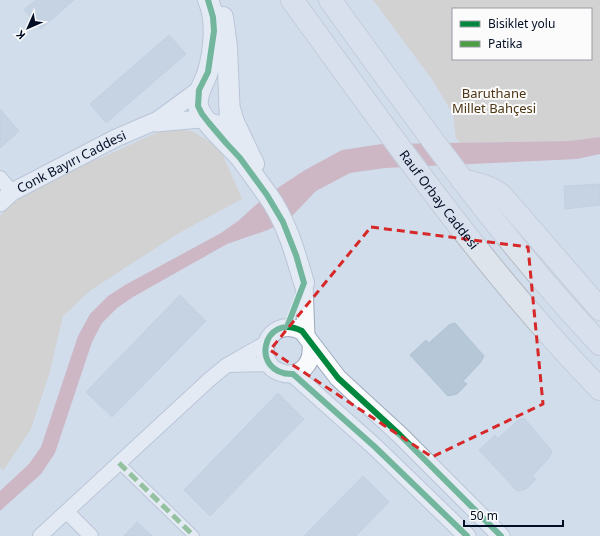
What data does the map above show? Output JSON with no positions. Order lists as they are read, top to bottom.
{
  "streets": {
    "highway": ["Rauf Orbay Caddesi"],
    "street": ["Conk Bayırı Caddesi"]
  },
  "parks": ["Baruthane Millet Bahçesi"],
  "legend": ["Bisiklet yolu", "Patika"],
  "scale_bar": "50 m",
  "north": "bottom left"
}
